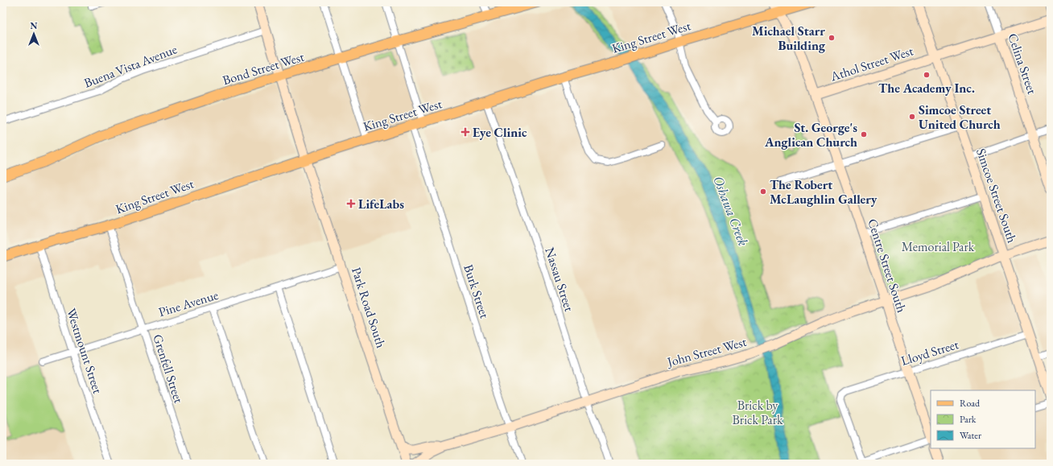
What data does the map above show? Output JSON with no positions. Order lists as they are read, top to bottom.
{
  "streets": {
    "main road": [
      "King Street West",
      "Athol Street West",
      "Celina Street",
      "Bond Street West",
      "Simcoe Street South",
      "Centre Street South",
      "Park Road South",
      "John Street West"
    ],
    "street": [
      "Buena Vista Avenue",
      "Nassau Street",
      "Burk Street",
      "Pine Avenue",
      "Westmount Street",
      "Lloyd Street",
      "Grenfell Street"
    ]
  },
  "crossings": [
    ["King Street West", "Centre Street South"],
    ["King Street West", "Nassau Street"],
    ["King Street West", "Burk Street"],
    ["King Street West", "Park Road South"],
    ["King Street West", "Westmount Street"],
    ["King Street West", "Grenfell Street"],
    ["Athol Street West", "Celina Street"],
    ["Athol Street West", "Simcoe Street South"],
    ["Athol Street West", "Centre Street South"],
    ["Buena Vista Avenue", "Park Road South"],
    ["Bond Street West", "Park Road South"],
    ["Simcoe Street South", "John Street West"],
    ["Simcoe Street South", "Lloyd Street"],
    ["Centre Street South", "John Street West"],
    ["Centre Street South", "Lloyd Street"],
    ["Nassau Street", "John Street West"],
    ["Burk Street", "John Street West"],
    ["Pine Avenue", "Park Road South"],
    ["Pine Avenue", "Westmount Street"],
    ["Pine Avenue", "Grenfell Street"]
  ],
  "water": ["Oshawa Creek"],
  "parks": ["Memorial Park", "Brick by Brick Park"],
  "places": {
    "other": [
      "Michael Starr Building",
      "The Academy Inc.",
      "Simcoe Street United Church",
      "St. George's Anglican Church",
      "The Robert McLaughlin Gallery"
    ],
    "health": ["Eye Clinic", "LifeLabs"]
  },
  "legend": ["Road", "Park", "Water"],
  "north": "top"
}
